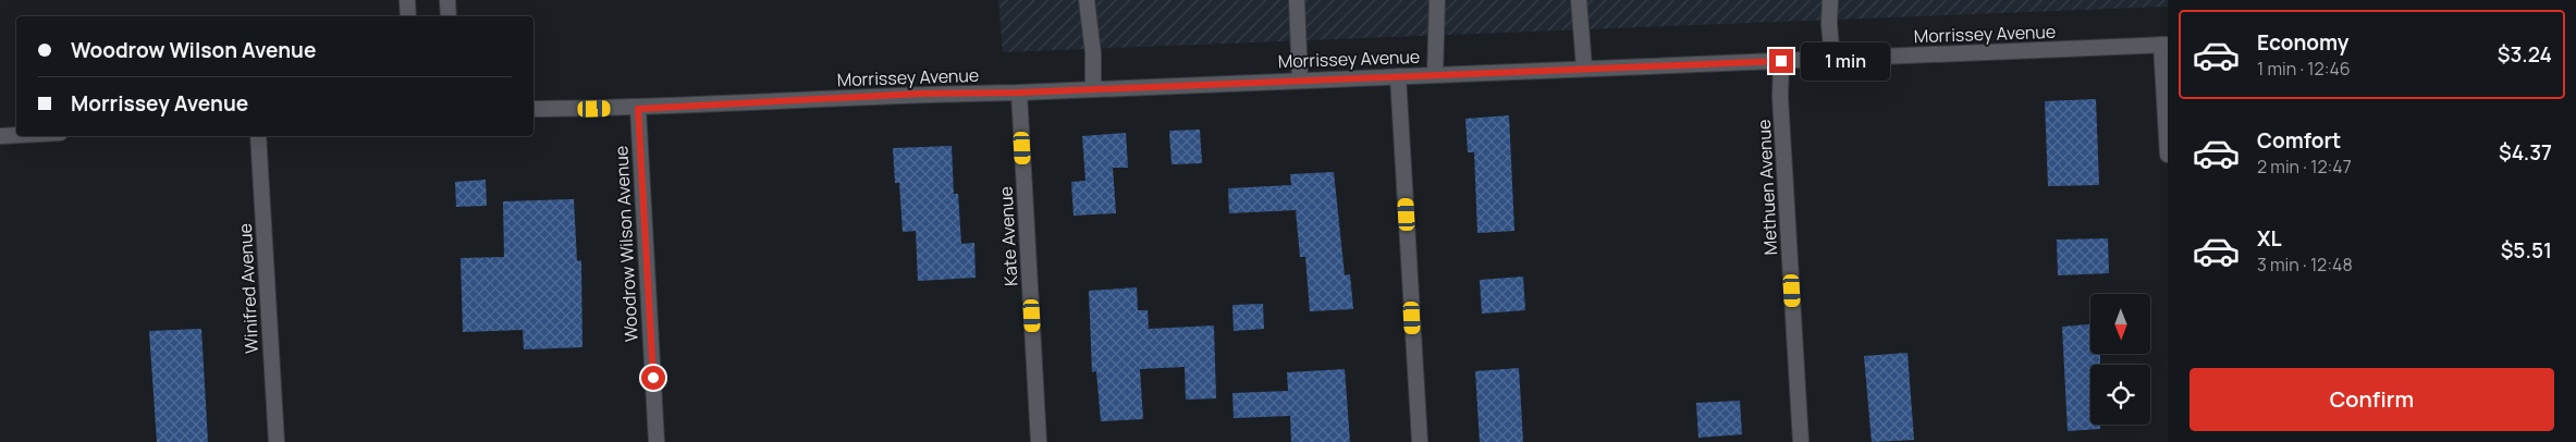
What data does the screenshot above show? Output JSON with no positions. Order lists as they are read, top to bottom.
{
  "streets": {
    "street": [
      "Morrissey Avenue",
      "Methuen Avenue",
      "Kate Avenue",
      "Woodrow Wilson Avenue",
      "Winifred Avenue"
    ]
  },
  "crossings": [
    ["Morrissey Avenue", "Methuen Avenue"],
    ["Morrissey Avenue", "Kate Avenue"],
    ["Morrissey Avenue", "Woodrow Wilson Avenue"]
  ],
  "north": "bottom",
  "page": {
    "list": [
      {
        "name": "Economy",
        "note": "1 min · 12:46",
        "value": "$3.24"
      },
      {
        "name": "Comfort",
        "note": "2 min · 12:47",
        "value": "$4.37"
      },
      {
        "name": "XL",
        "note": "3 min · 12:48",
        "value": "$5.51"
      }
    ],
    "banner": ["Woodrow Wilson Avenue", "Morrissey Avenue"],
    "bubble": "1 min",
    "buttons": "Confirm"
  }
}
